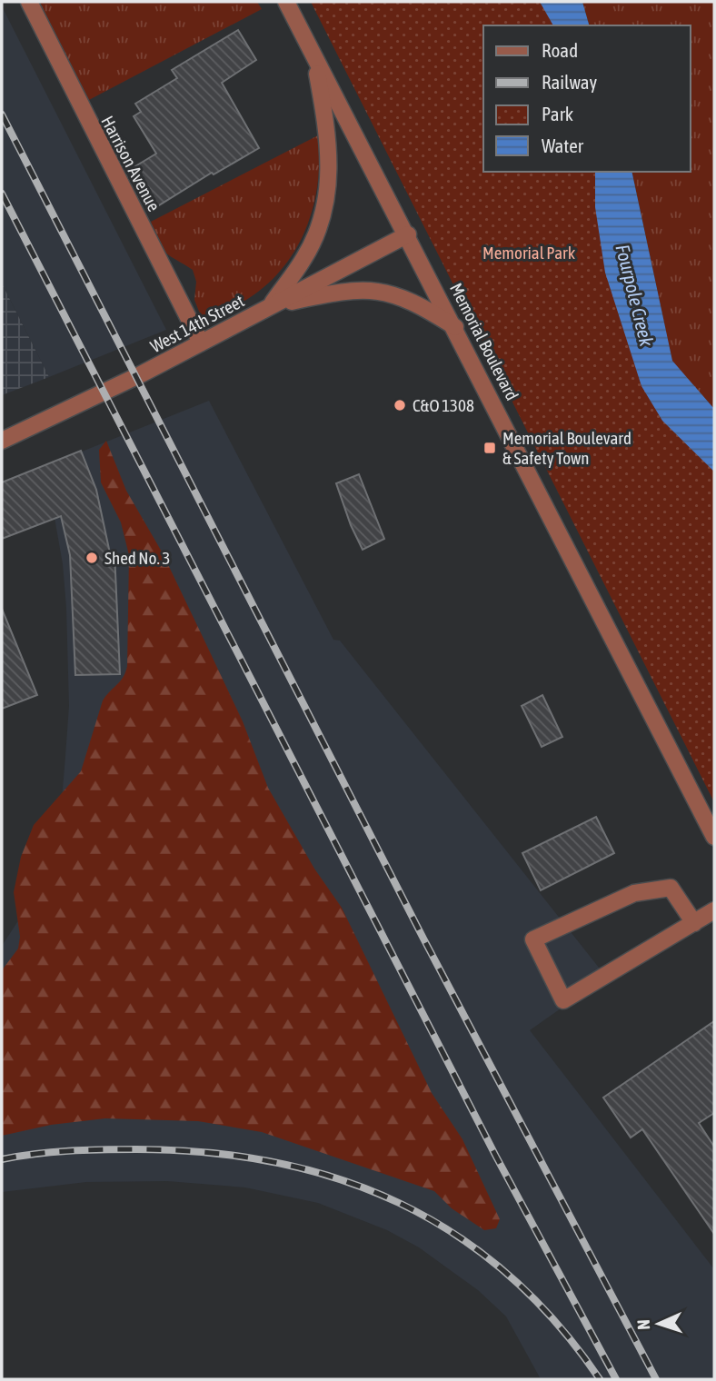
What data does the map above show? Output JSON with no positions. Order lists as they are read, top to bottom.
{
  "streets": {
    "street": ["Harrison Avenue", "West 14th Street", "Memorial Boulevard"]
  },
  "crossings": [
    ["Harrison Avenue", "West 14th Street"],
    ["West 14th Street", "Memorial Boulevard"]
  ],
  "water": ["Fourpole Creek"],
  "parks": ["Memorial Park"],
  "places": {
    "other": ["C&O 1308", "Shed No. 3"],
    "transit": ["Memorial Boulevard & Safety Town"]
  },
  "legend": [
    "Road",
    "Railway",
    "Park",
    "Water"
  ],
  "north": "left"
}
